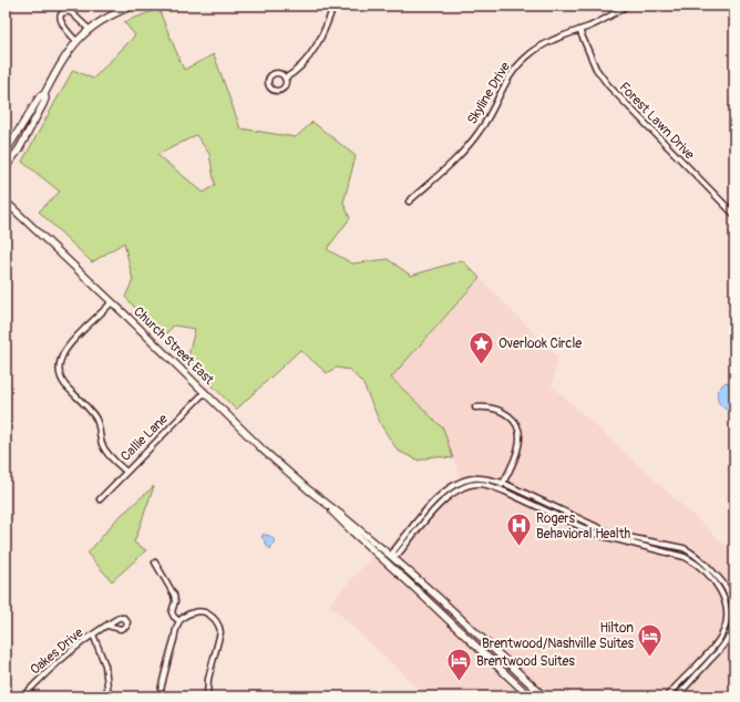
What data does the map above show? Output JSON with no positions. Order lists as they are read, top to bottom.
{
  "streets": {
    "main road": ["Church Street East"],
    "street": [
      "Skyline Drive",
      "Forest Lawn Drive",
      "Callie Lane",
      "Oakes Drive"
    ]
  },
  "crossings": [
    ["Skyline Drive", "Forest Lawn Drive"],
    ["Church Street East", "Callie Lane"]
  ],
  "places": {
    "place": ["Overlook Circle"],
    "hospital": ["Rogers Behavioral Health"],
    "hotel": ["Hilton Brentwood/Nashville Suites", "Brentwood Suites"]
  }
}
